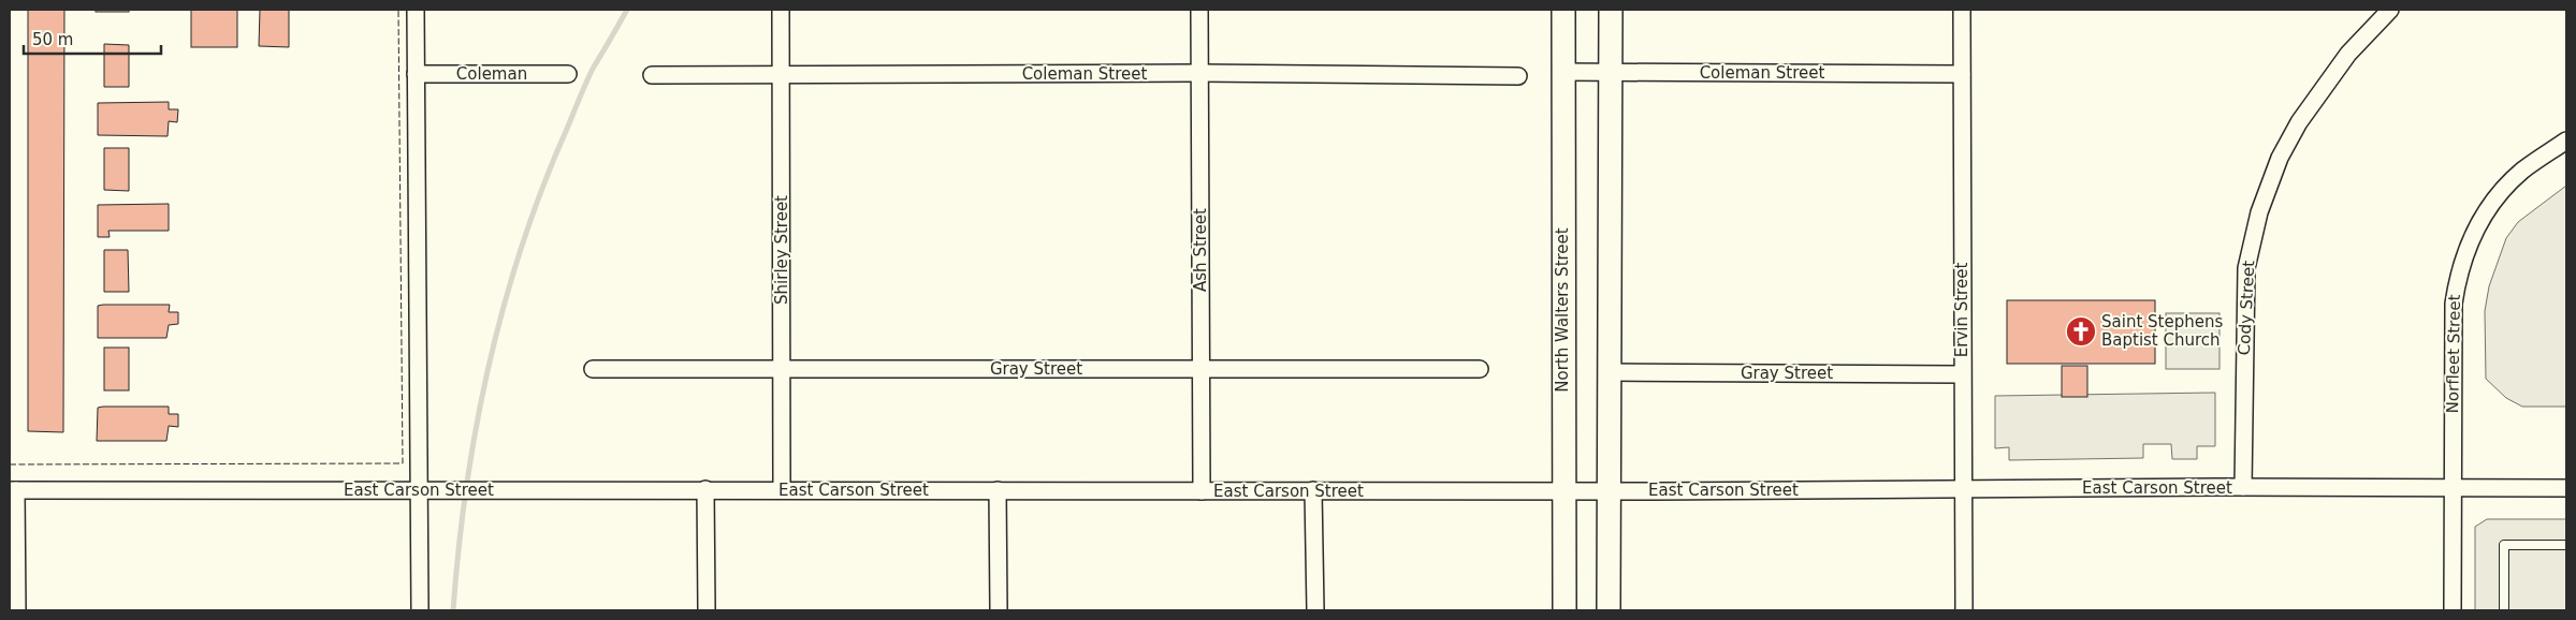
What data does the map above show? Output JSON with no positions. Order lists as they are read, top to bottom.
{
  "streets": {
    "main road": ["North Walters Street"],
    "street": [
      "Coleman Street",
      "Coleman",
      "Shirley Street",
      "Ash Street",
      "Cody Street",
      "Ervin Street",
      "Norfleet Street",
      "Gray Street",
      "East Carson Street"
    ]
  },
  "crossings": [
    ["Coleman Street", "Shirley Street"],
    ["Coleman Street", "Ash Street"],
    ["Coleman Street", "North Walters Street"],
    ["Coleman Street", "Ervin Street"],
    ["Shirley Street", "Gray Street"],
    ["Shirley Street", "East Carson Street"],
    ["Ash Street", "Gray Street"],
    ["Ash Street", "East Carson Street"],
    ["Cody Street", "East Carson Street"],
    ["North Walters Street", "East Carson Street"],
    ["Ervin Street", "Gray Street"],
    ["Ervin Street", "East Carson Street"],
    ["Norfleet Street", "East Carson Street"]
  ],
  "places": {
    "church": ["Saint Stephens Baptist Church"]
  },
  "scale_bar": "50 m"
}
